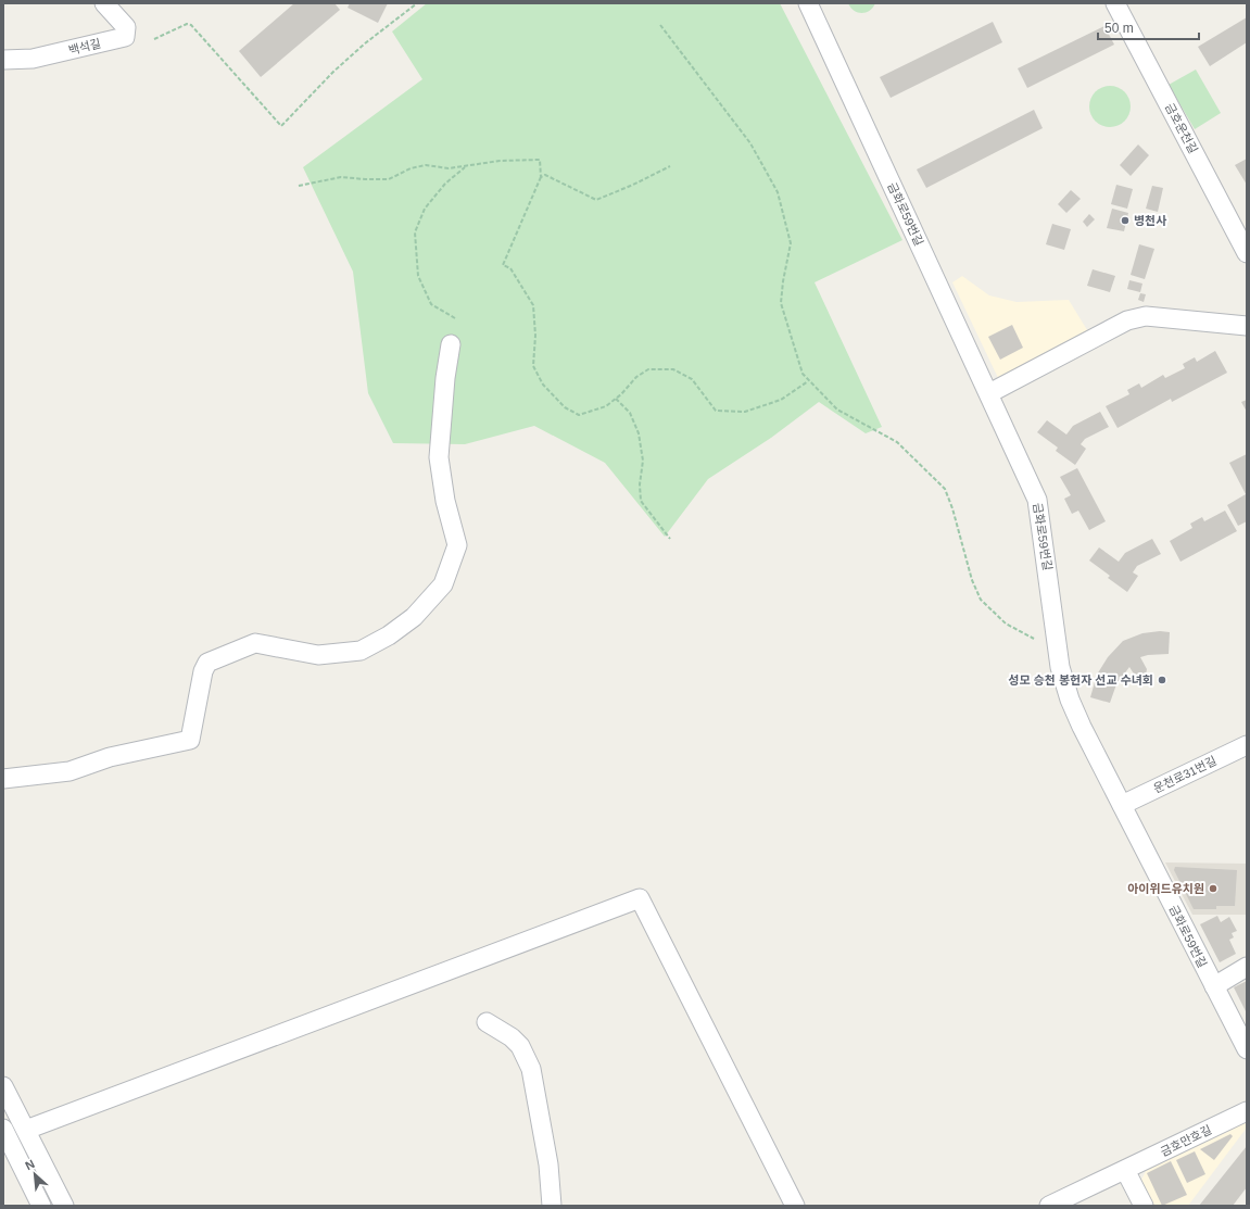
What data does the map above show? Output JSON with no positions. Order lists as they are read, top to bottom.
{
  "streets": {
    "street": [
      "백석길",
      "금호운천길",
      "금화로59번길",
      "운천로31번길",
      "금호만호길"
    ]
  },
  "crossings": [
    ["금화로59번길", "운천로31번길"]
  ],
  "places": ["병천사", "성모 승천 봉헌자 선교 수녀회", "아이위드유치원"],
  "scale_bar": "50 m",
  "north": "top left"
}
